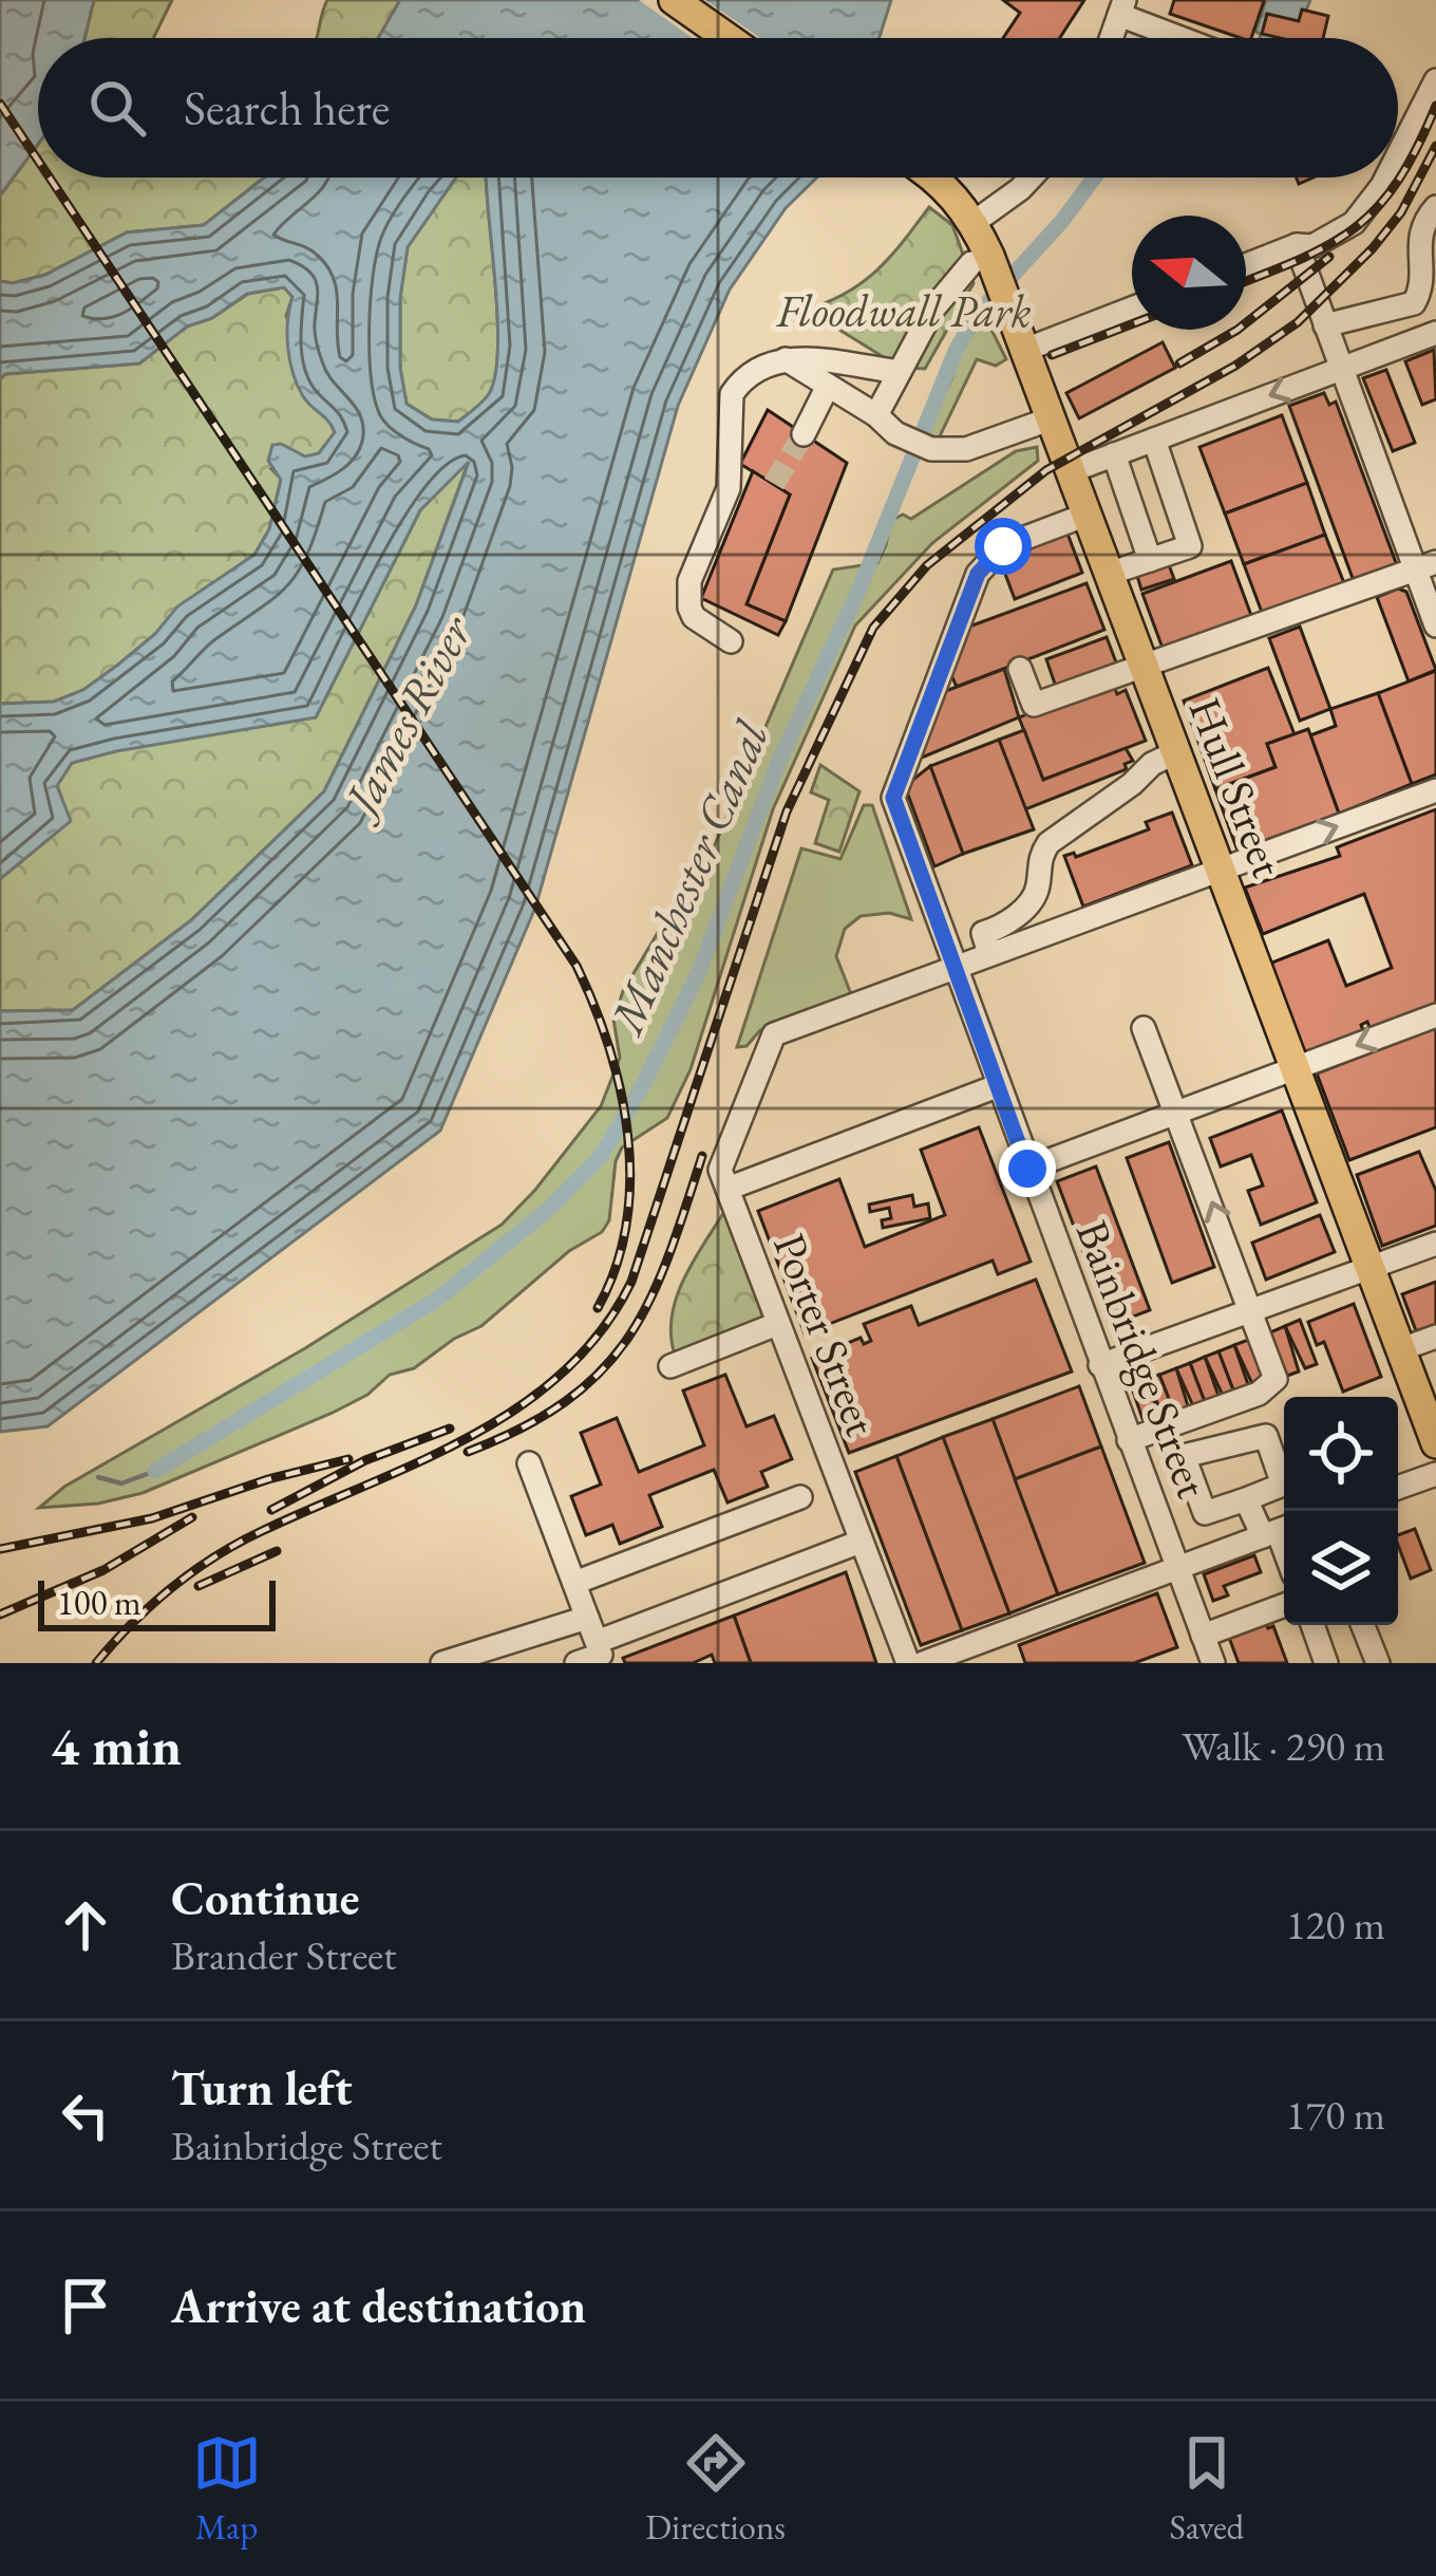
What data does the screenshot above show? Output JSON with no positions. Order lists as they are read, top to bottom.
{
  "streets": {
    "main road": ["Hull Street"],
    "street": ["Porter Street", "Bainbridge Street"]
  },
  "crossings": [
    ["Hull Street", "Bainbridge Street"],
    ["Porter Street", "Bainbridge Street"]
  ],
  "water": ["James River", "Manchester Canal"],
  "parks": ["Floodwall Park"],
  "scale_bar": "100 m",
  "north": "left",
  "page": {
    "search": "Search here",
    "scale": "100 m",
    "heading": ["4 min", "Walk · 290 m"],
    "list": [
      ["Continue", "Brander Street", "120 m"],
      ["Turn left", "Bainbridge Street", "170 m"],
      "Arrive at destination"
    ],
    "nav": ["Map", "Directions", "Saved"]
  }
}
